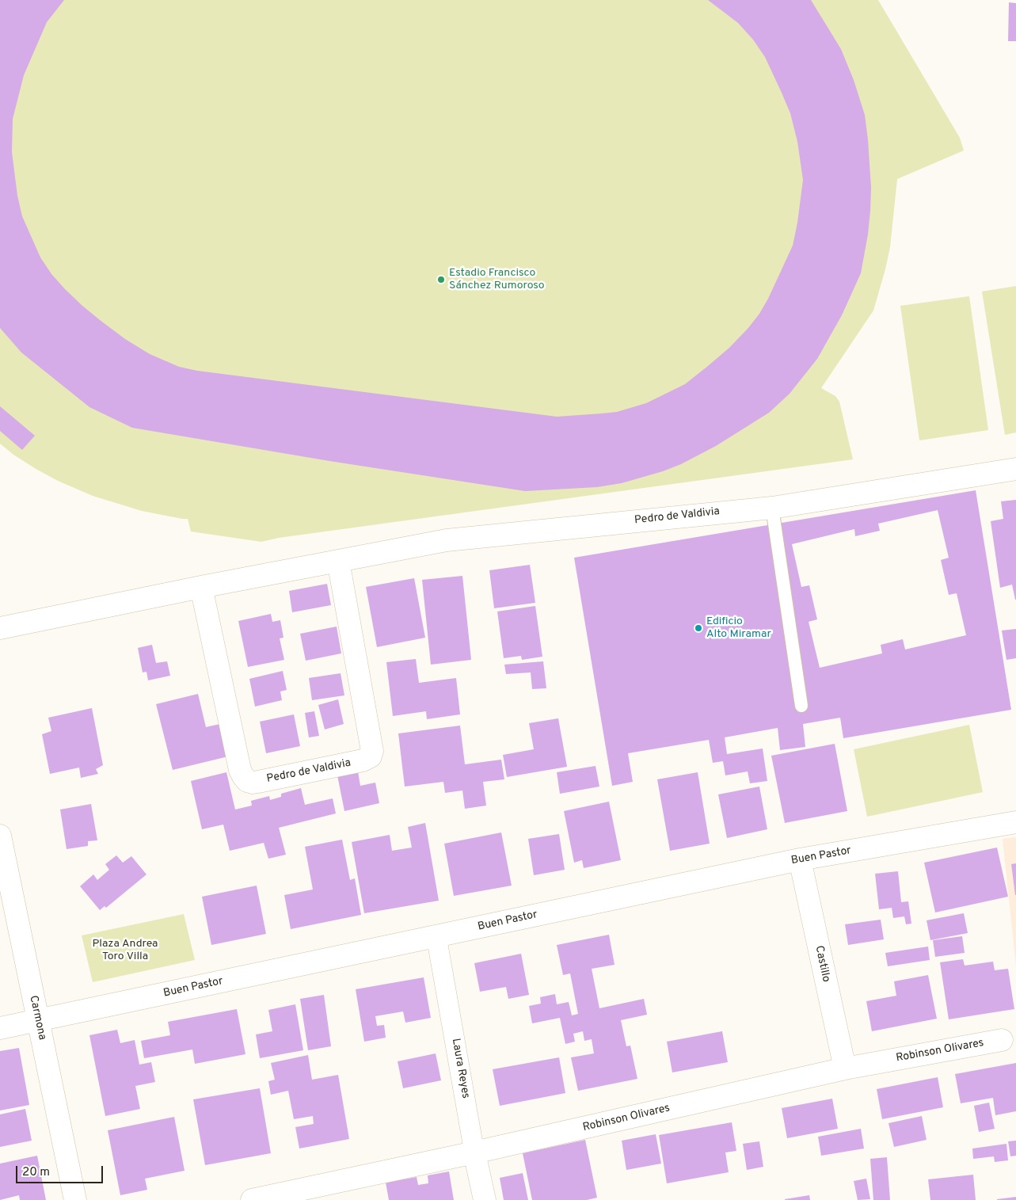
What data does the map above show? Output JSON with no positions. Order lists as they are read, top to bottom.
{
  "streets": {
    "street": [
      "Pedro de Valdivia",
      "Buen Pastor",
      "Castillo",
      "Carmona",
      "Robinson Olivares",
      "Laura Reyes"
    ]
  },
  "crossings": [
    ["Buen Pastor", "Castillo"],
    ["Buen Pastor", "Carmona"],
    ["Buen Pastor", "Laura Reyes"],
    ["Castillo", "Robinson Olivares"],
    ["Robinson Olivares", "Laura Reyes"]
  ],
  "parks": ["Plaza Andrea Toro Villa"],
  "places": ["Estadio Francisco Sánchez Rumoroso", "Edificio Alto Miramar"],
  "scale_bar": "20 m"
}
